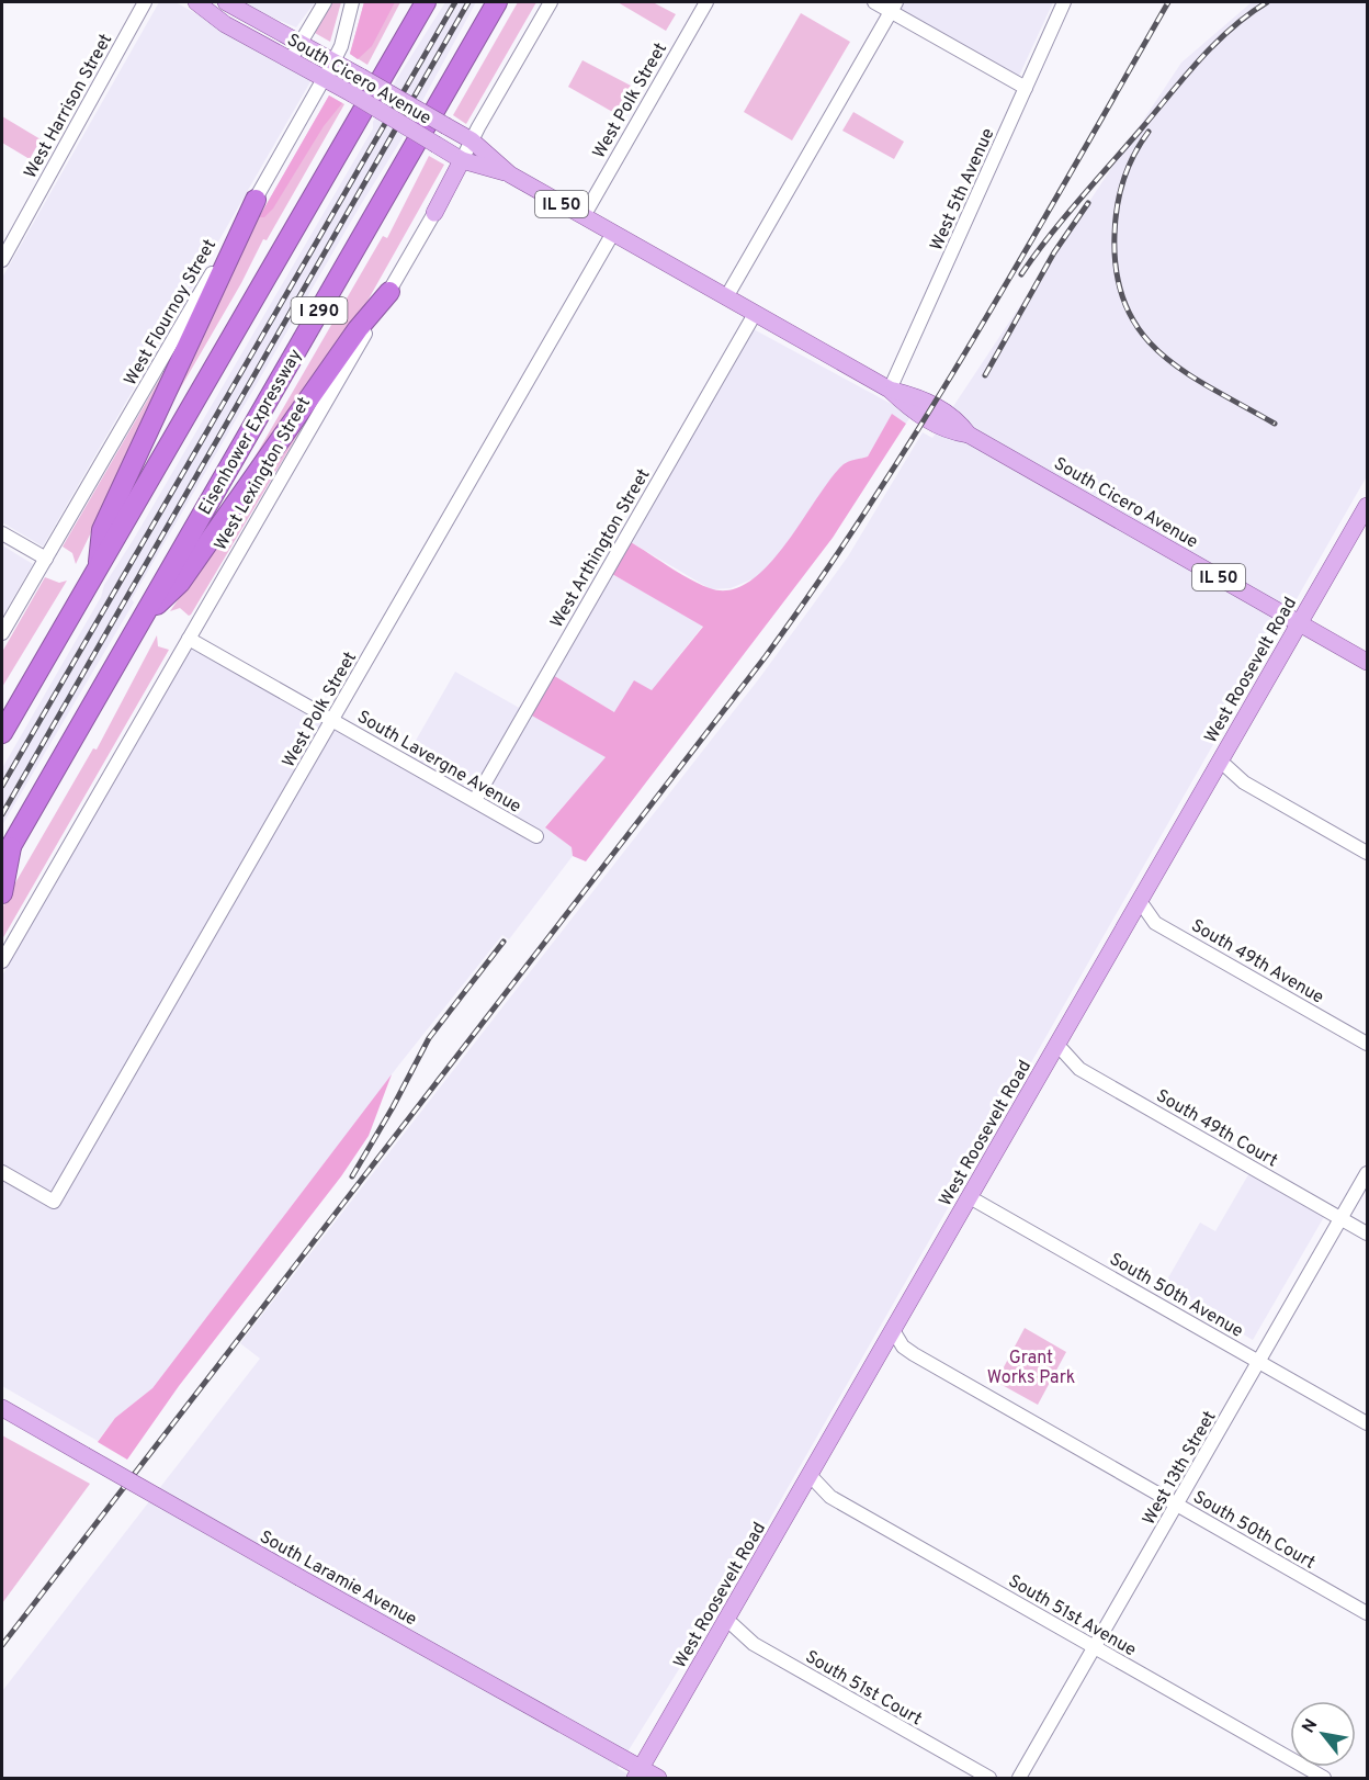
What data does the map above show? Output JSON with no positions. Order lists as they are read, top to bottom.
{
  "streets": {
    "highway": ["I 290", "Eisenhower Expressway"],
    "main road": [
      "South Cicero Avenue",
      "IL 50",
      "West Lexington Street",
      "West Roosevelt Road",
      "South Laramie Avenue"
    ],
    "street": [
      "West Polk Street",
      "West Harrison Street",
      "West 5th Avenue",
      "West Flournoy Street",
      "West Arthington Street",
      "South Lavergne Avenue",
      "South 49th Avenue",
      "South 49th Court",
      "South 50th Avenue",
      "West 13th Street",
      "South 50th Court",
      "South 51st Avenue",
      "South 51st Court"
    ]
  },
  "crossings": [
    ["South Cicero Avenue", "West Polk Street"],
    ["South Cicero Avenue", "West 5th Avenue"],
    ["South Cicero Avenue", "West Flournoy Street"],
    ["South Cicero Avenue", "West Lexington Street"],
    ["South Cicero Avenue", "West Arthington Street"],
    ["South Cicero Avenue", "West Roosevelt Road"],
    ["West Polk Street", "South Lavergne Avenue"],
    ["West Lexington Street", "South Lavergne Avenue"],
    ["West Arthington Street", "South Lavergne Avenue"],
    ["West Roosevelt Road", "South 49th Avenue"],
    ["West Roosevelt Road", "South 49th Court"],
    ["West Roosevelt Road", "South 50th Avenue"],
    ["West Roosevelt Road", "South 50th Court"],
    ["West Roosevelt Road", "South Laramie Avenue"],
    ["West Roosevelt Road", "South 51st Avenue"],
    ["West Roosevelt Road", "South 51st Court"],
    ["South 49th Court", "West 13th Street"],
    ["South 50th Avenue", "West 13th Street"],
    ["West 13th Street", "South 50th Court"],
    ["West 13th Street", "South 51st Avenue"]
  ],
  "parks": ["Grant Works Park"],
  "north": "top left"
}
